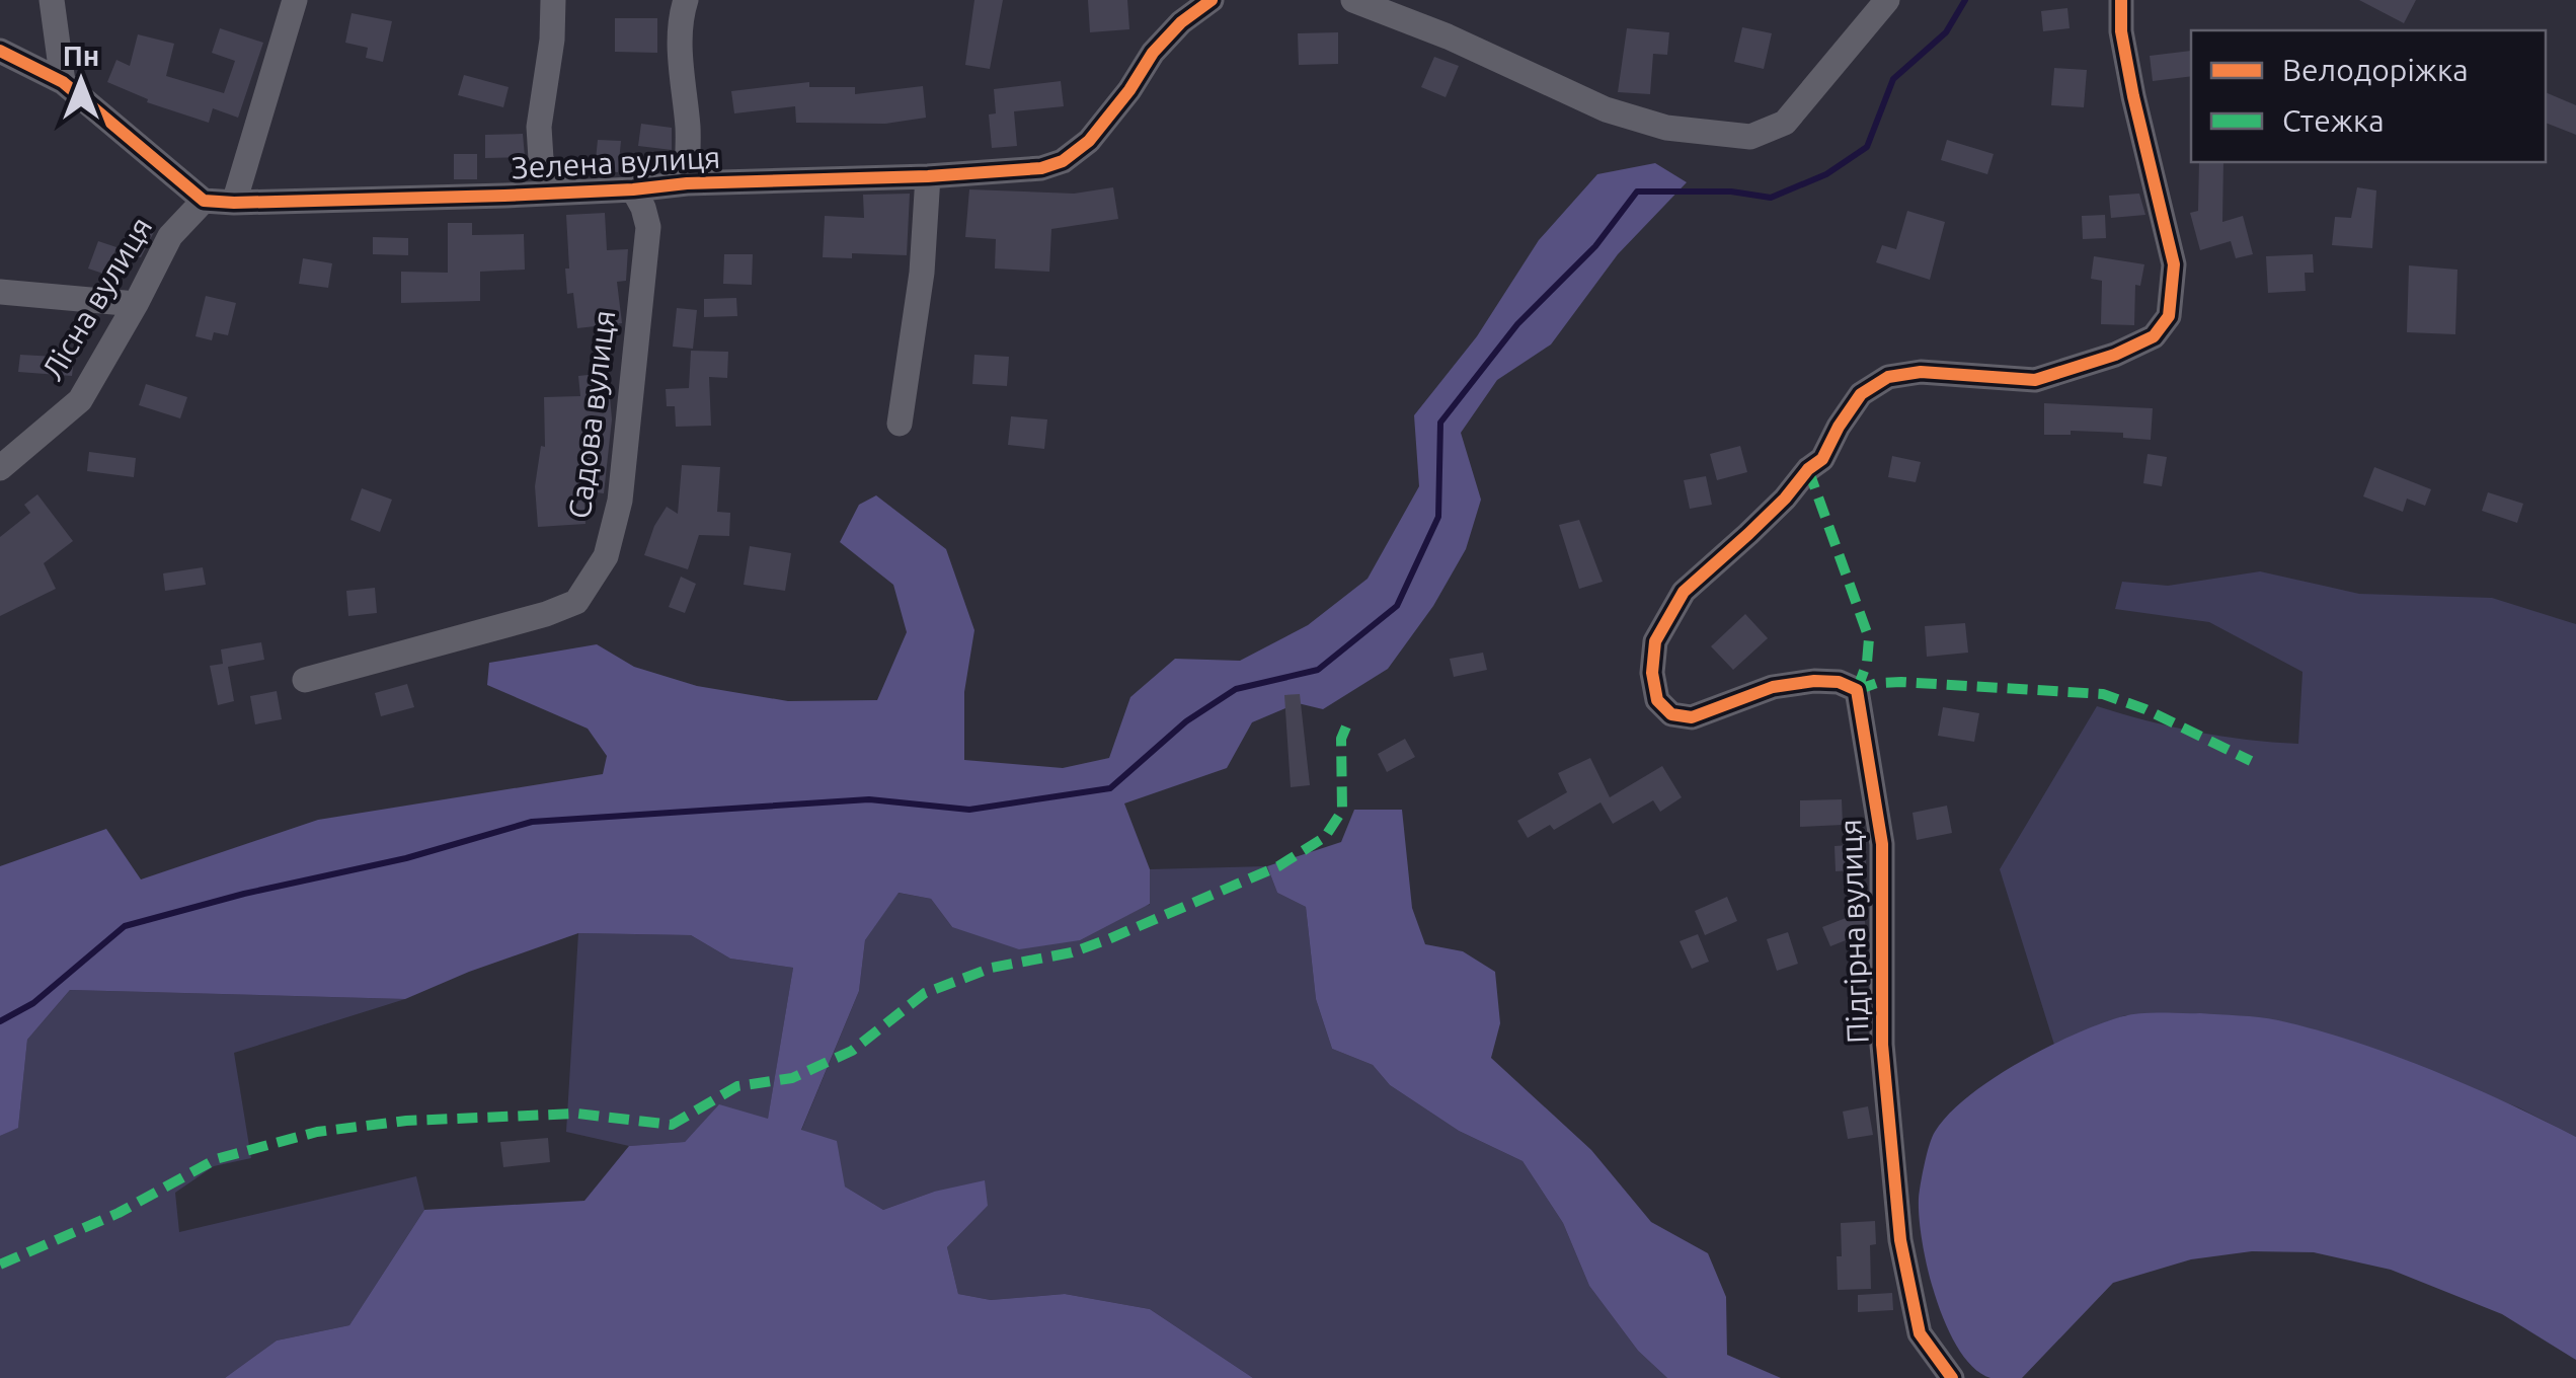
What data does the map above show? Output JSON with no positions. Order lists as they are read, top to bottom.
{
  "streets": {
    "street": [
      "Зелена вулиця",
      "Лісна вулиця",
      "Садова вулиця",
      "Підгірна вулиця"
    ]
  },
  "crossings": [
    ["Зелена вулиця", "Лісна вулиця"],
    ["Зелена вулиця", "Садова вулиця"]
  ],
  "legend": ["Велодоріжка", "Стежка"],
  "north": "top"
}
